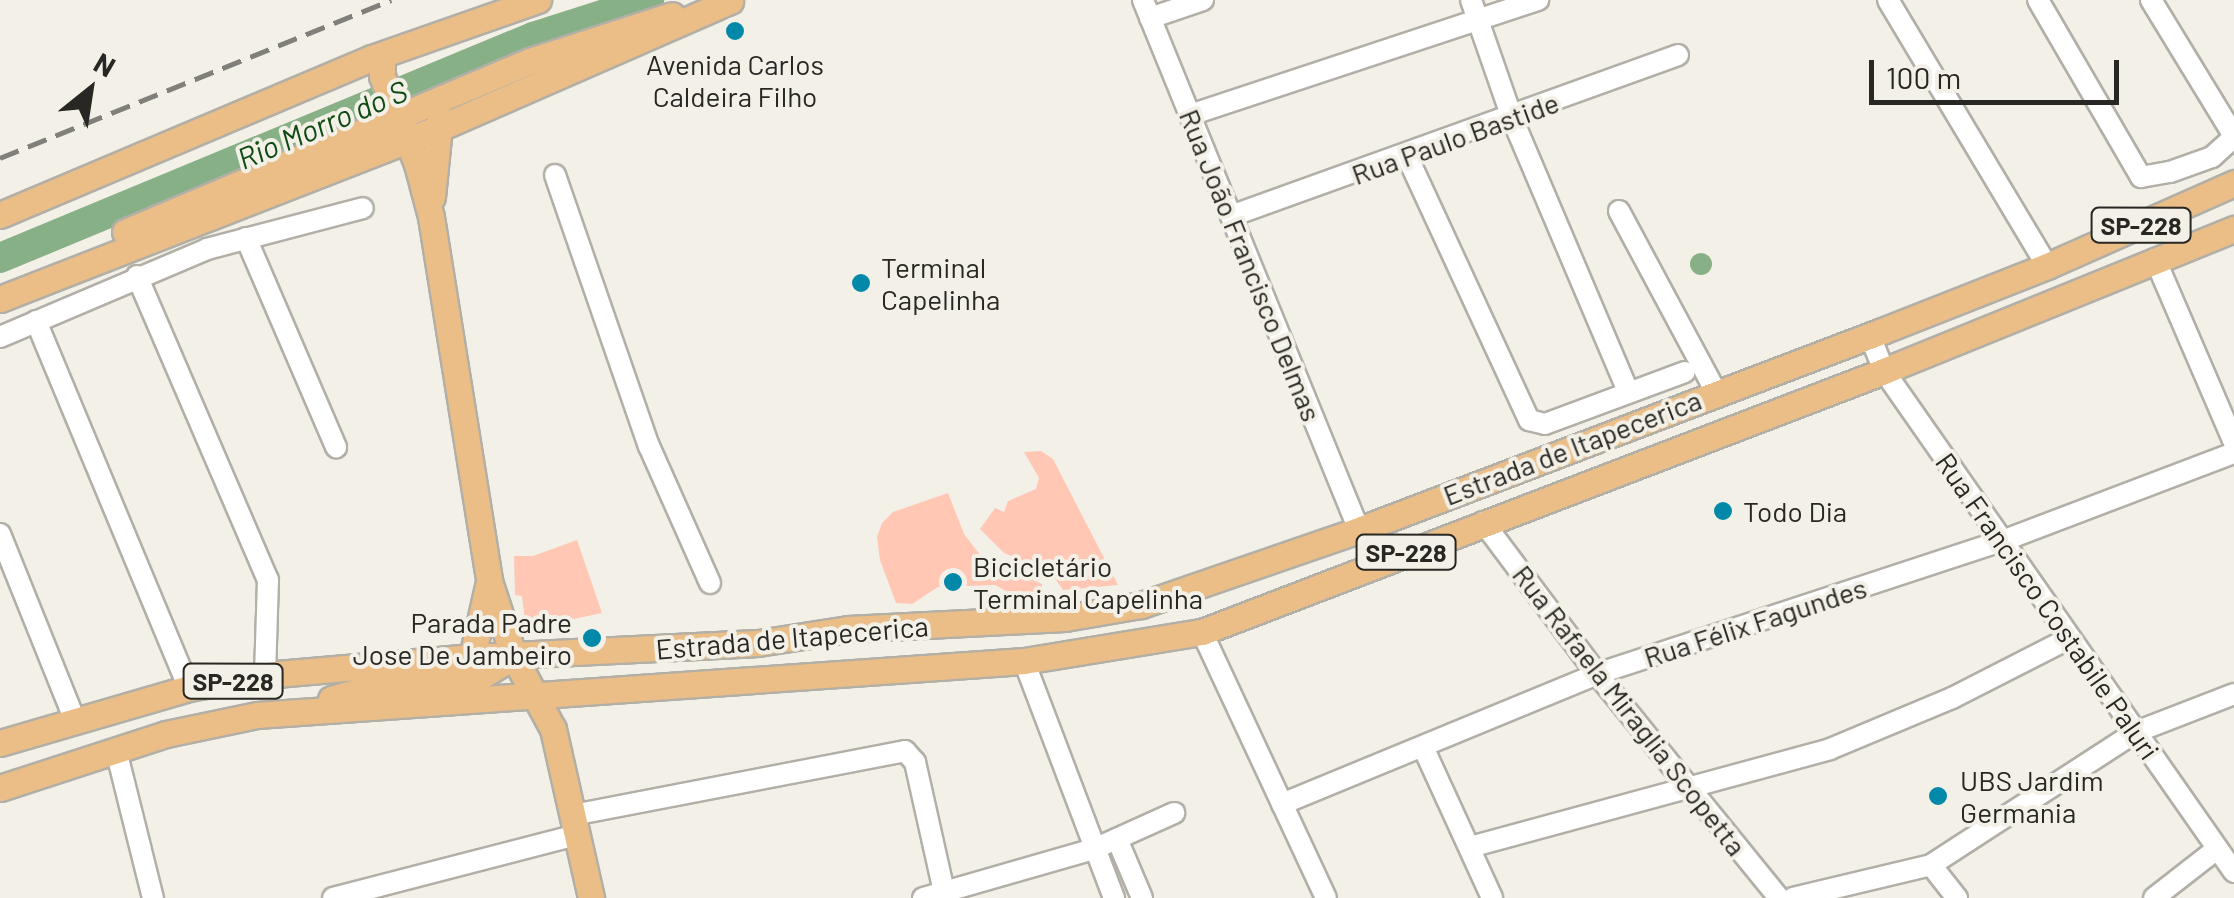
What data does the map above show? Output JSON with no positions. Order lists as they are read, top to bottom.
{
  "streets": {
    "main road": ["SP-228", "Estrada de Itapecerica"],
    "street": [
      "Rua Paulo Bastide",
      "Rua João Francisco Delmas",
      "Rua Francisco Costabile Paluri",
      "Rua Félix Fagundes",
      "Rua Rafaela Miraglia Scopetta"
    ]
  },
  "crossings": [
    ["Rua Paulo Bastide", "Rua João Francisco Delmas"],
    ["Rua João Francisco Delmas", "Estrada de Itapecerica"],
    ["Estrada de Itapecerica", "Rua Francisco Costabile Paluri"],
    ["Estrada de Itapecerica", "Rua Rafaela Miraglia Scopetta"],
    ["Rua Francisco Costabile Paluri", "Rua Félix Fagundes"],
    ["Rua Félix Fagundes", "Rua Rafaela Miraglia Scopetta"]
  ],
  "water": ["Rio Morro do S"],
  "places": [
    "Avenida Carlos Caldeira Filho",
    "Terminal Capelinha",
    "Todo Dia",
    "Bicicletário Terminal Capelinha",
    "Parada Padre Jose De Jambeiro",
    "UBS Jardim Germania"
  ],
  "scale_bar": "100 m",
  "north": "top right"
}
